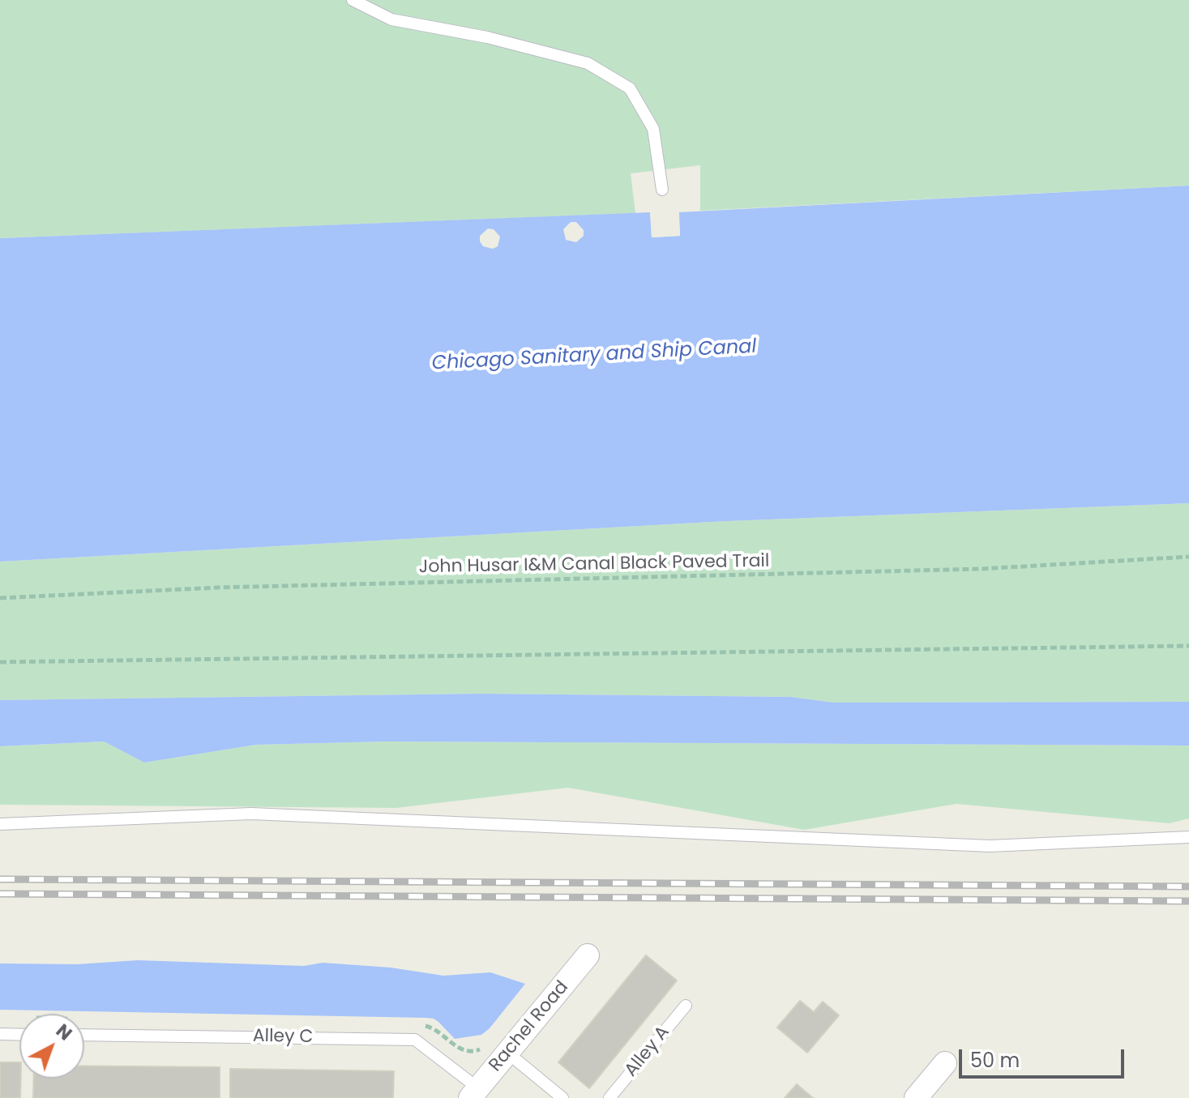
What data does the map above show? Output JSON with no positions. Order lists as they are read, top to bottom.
{
  "streets": {
    "street": ["Rachel Road"],
    "lane": ["Alley C", "Alley A"],
    "path": ["John Husar I&M Canal Black Paved Trail"]
  },
  "crossings": [
    ["Rachel Road", "Alley C"]
  ],
  "water": ["Chicago Sanitary and Ship Canal"],
  "scale_bar": "50 m",
  "north": "top right"
}
